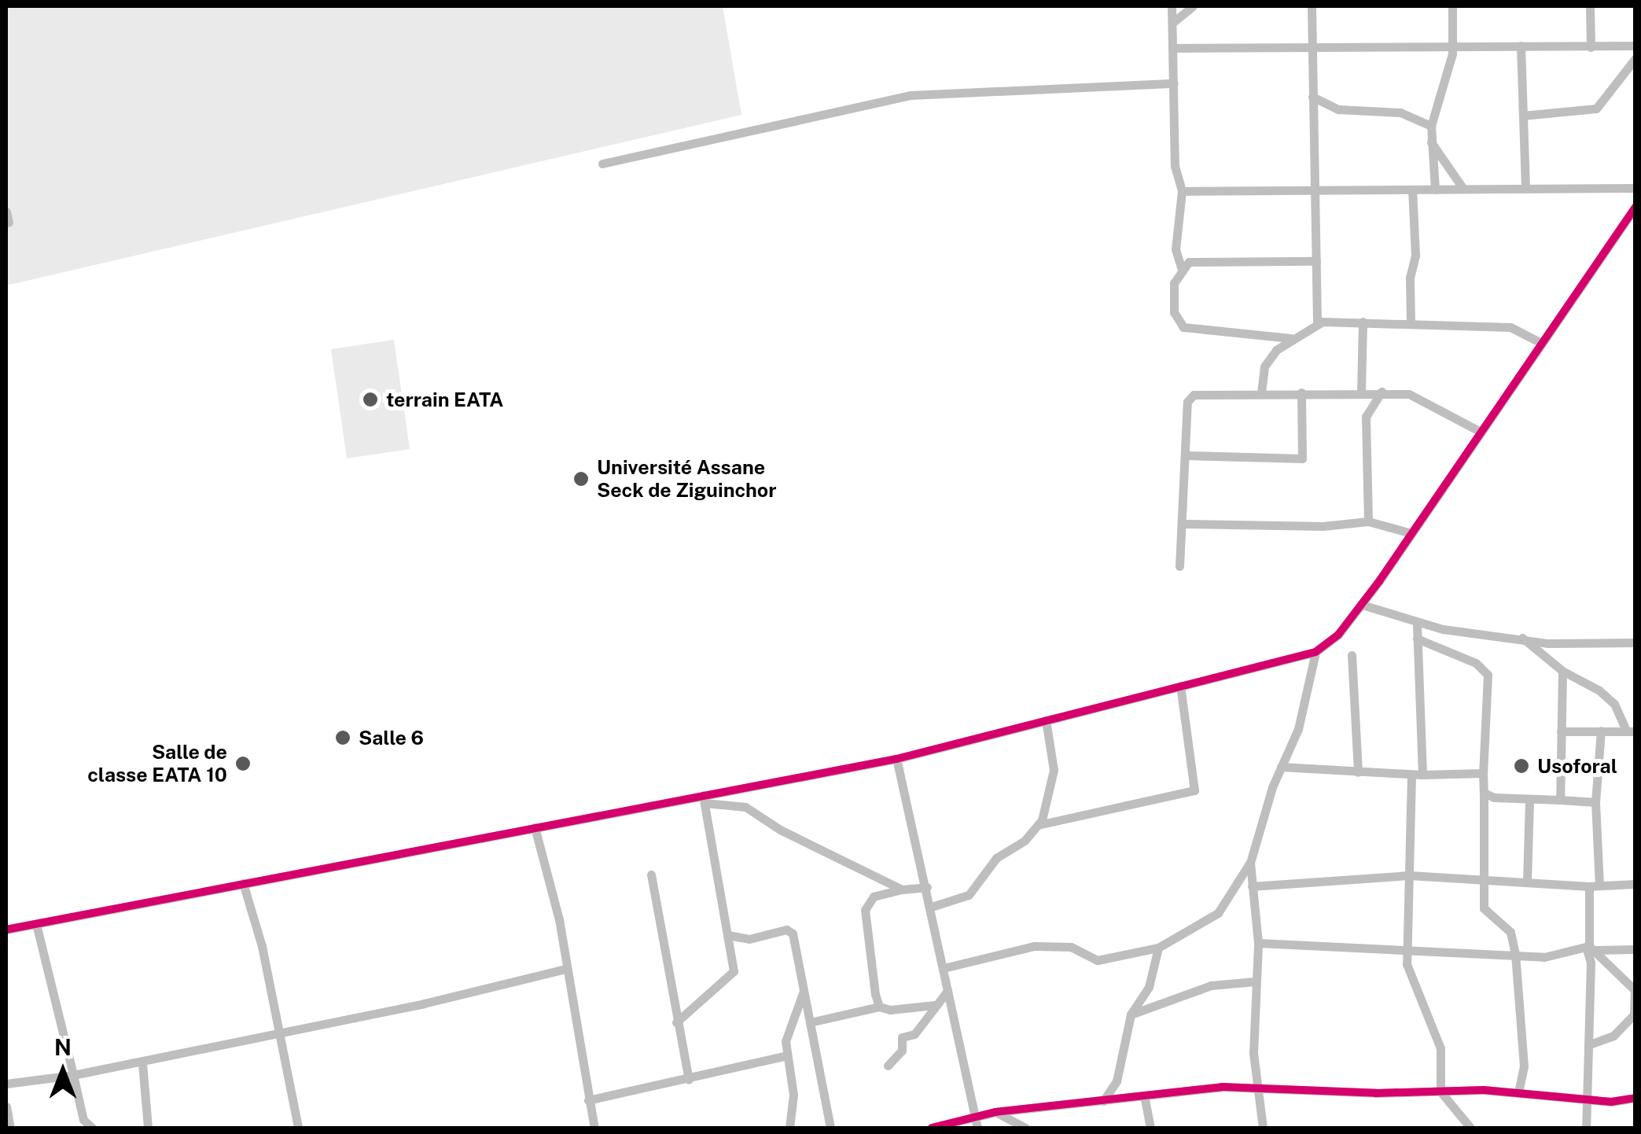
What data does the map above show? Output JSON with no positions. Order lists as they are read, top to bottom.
{
  "places": [
    "terrain EATA",
    "Université Assane Seck de Ziguinchor",
    "Salle 6",
    "Salle de classe EATA 10",
    "Usoforal"
  ],
  "north": "top"
}
